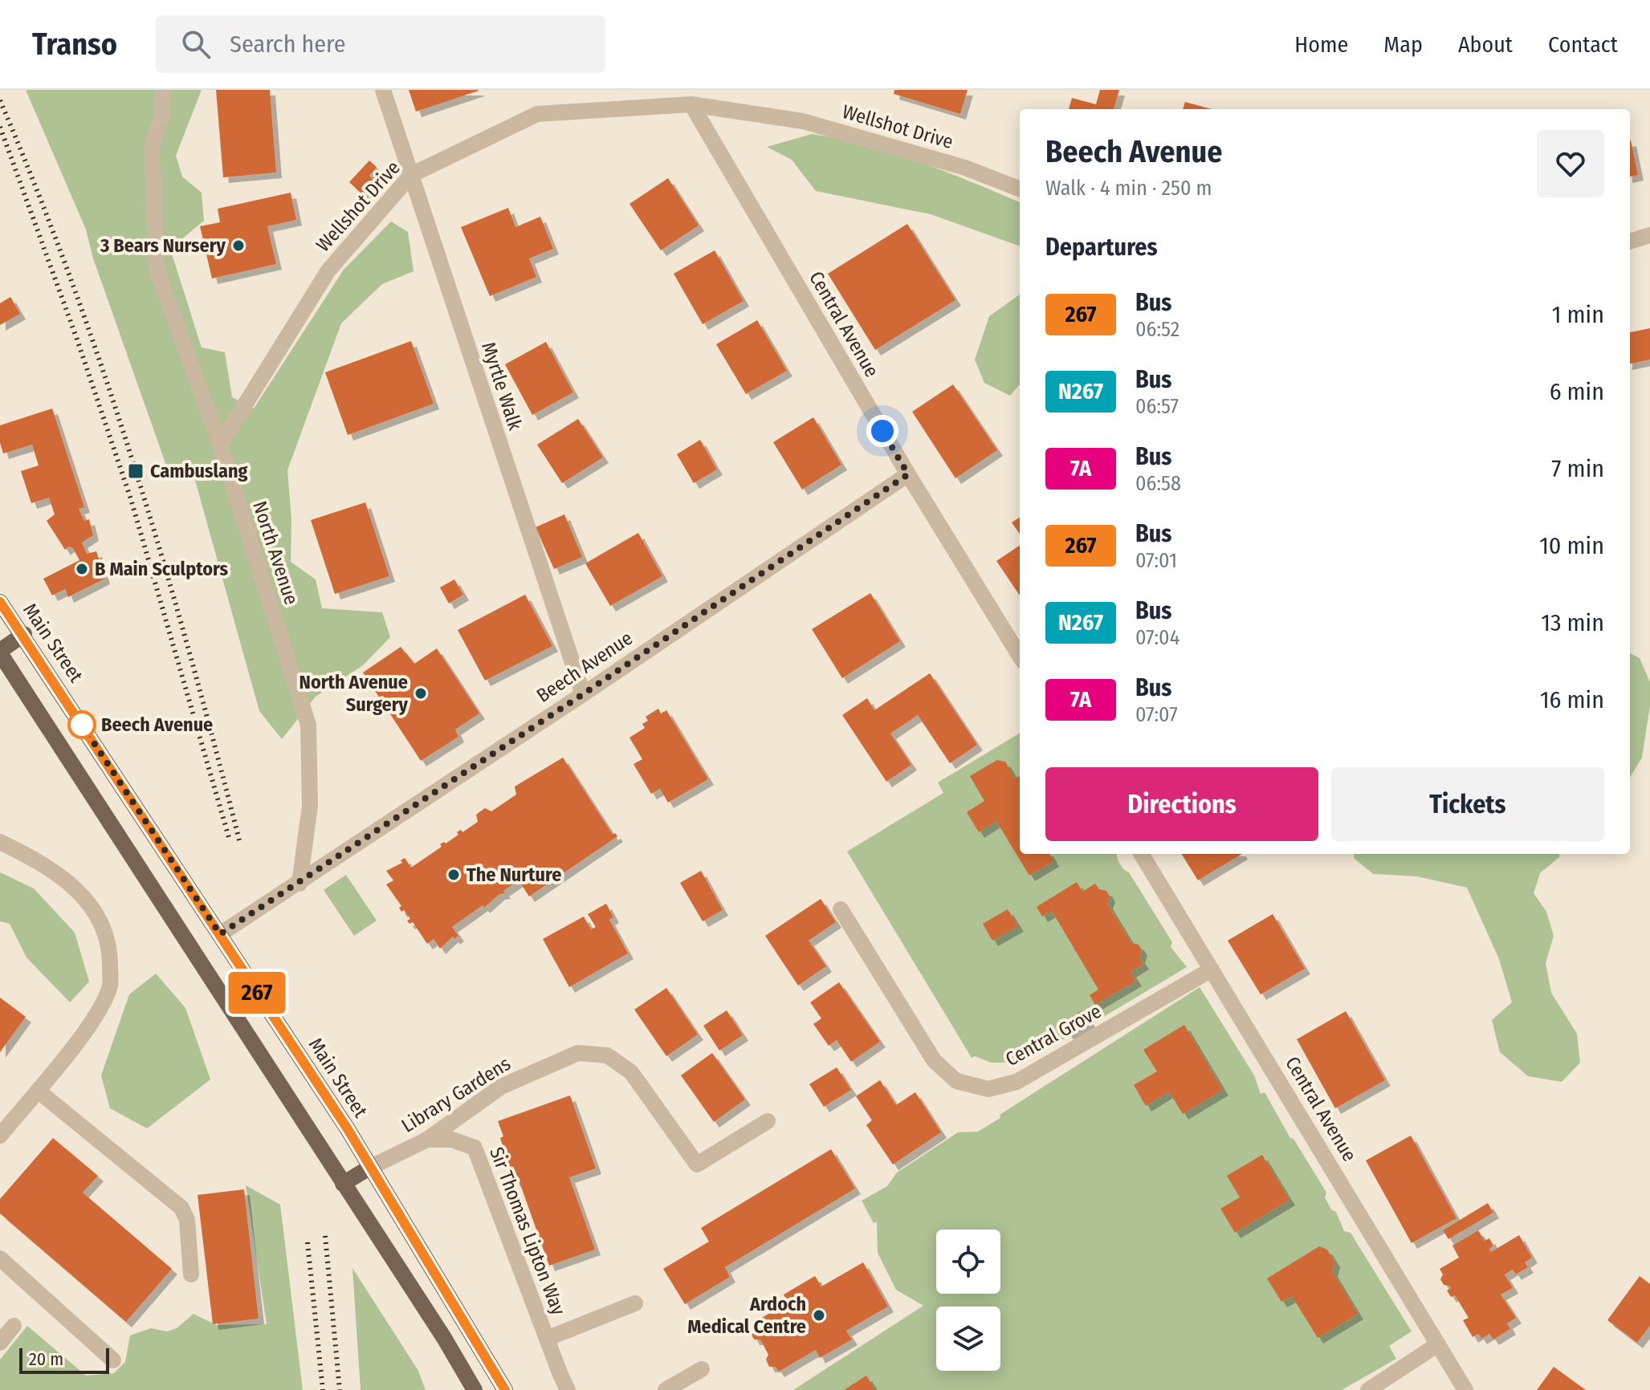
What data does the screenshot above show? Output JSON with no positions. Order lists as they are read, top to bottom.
{
  "streets": {
    "main road": ["Main Street"],
    "street": [
      "Wellshot Drive",
      "Central Avenue",
      "Myrtle Walk",
      "North Avenue",
      "Beech Avenue",
      "Central Grove",
      "Library Gardens",
      "Sir Thomas Lipton Way"
    ]
  },
  "crossings": [
    ["Wellshot Drive", "Central Avenue"],
    ["Wellshot Drive", "Myrtle Walk"],
    ["Wellshot Drive", "North Avenue"],
    ["Central Avenue", "Beech Avenue"],
    ["Central Avenue", "Central Grove"],
    ["Myrtle Walk", "Beech Avenue"],
    ["North Avenue", "Beech Avenue"],
    ["Main Street", "Beech Avenue"],
    ["Main Street", "Library Gardens"],
    ["Library Gardens", "Sir Thomas Lipton Way"]
  ],
  "places": {
    "other": [
      "3 Bears Nursery",
      "B Main Sculptors",
      "North Avenue Surgery",
      "Beech Avenue",
      "The Nurture",
      "Ardoch Medical Centre"
    ],
    "transit": ["Cambuslang"]
  },
  "lines": ["bus line 267"],
  "scale_bar": "20 m",
  "page": {
    "header": "Transo",
    "search": "Search here",
    "nav": [
      "Home",
      "Map",
      "About",
      "Contact"
    ],
    "on_map": "267",
    "heading": [
      ["Beech Avenue", "Walk · 4 min · 250 m"],
      "Departures"
    ],
    "list": [
      {
        "mark": "267",
        "name": "Bus",
        "note": "06:52",
        "value": "1 min"
      },
      {
        "mark": "N267",
        "name": "Bus",
        "note": "06:57",
        "value": "6 min"
      },
      {
        "mark": "7A",
        "name": "Bus",
        "note": "06:58",
        "value": "7 min"
      },
      {
        "mark": "267",
        "name": "Bus",
        "note": "07:01",
        "value": "10 min"
      },
      {
        "mark": "N267",
        "name": "Bus",
        "note": "07:04",
        "value": "13 min"
      },
      {
        "mark": "7A",
        "name": "Bus",
        "note": "07:07",
        "value": "16 min"
      }
    ],
    "buttons": ["Directions", "Tickets"],
    "scale": "20 m"
  }
}
